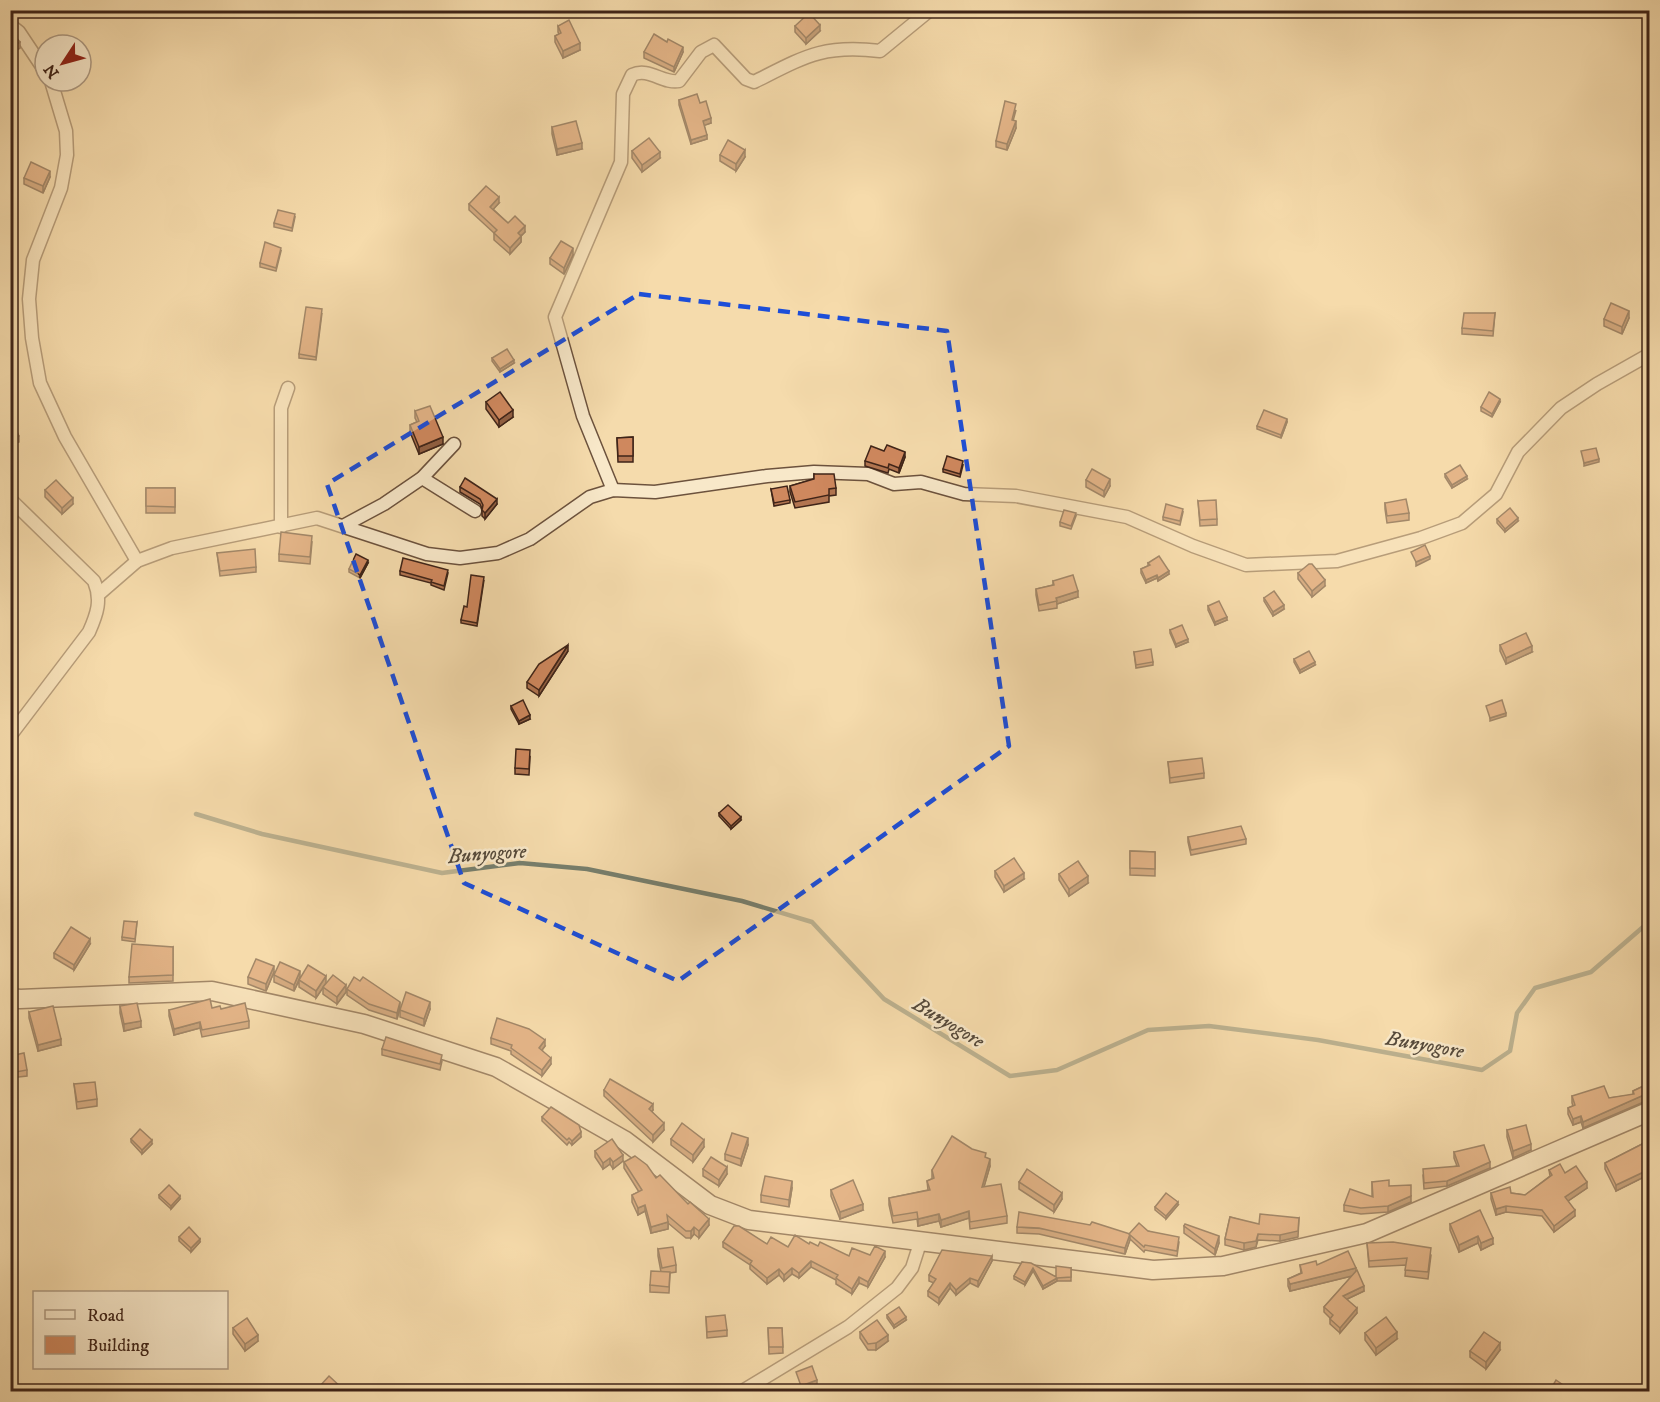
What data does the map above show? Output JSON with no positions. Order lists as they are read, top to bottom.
{
  "water": ["Bunyogore"],
  "legend": ["Road", "Building"],
  "north": "bottom left"
}
